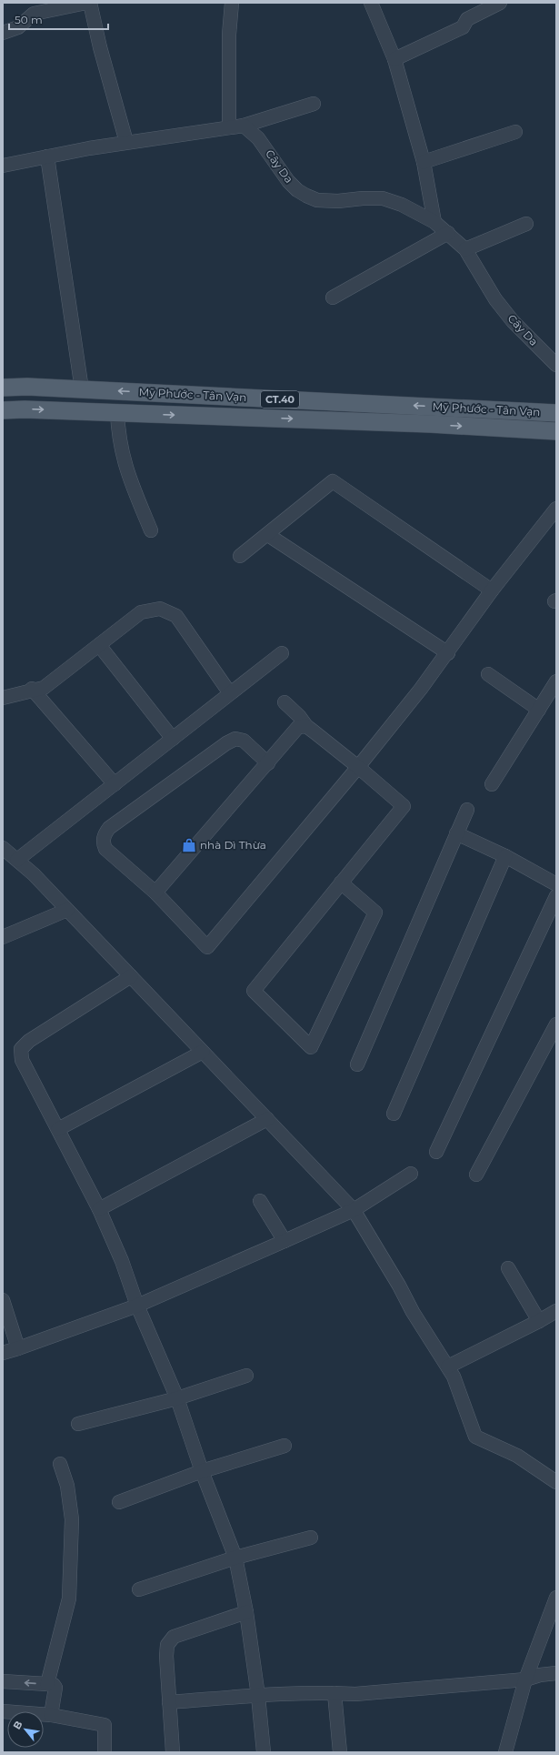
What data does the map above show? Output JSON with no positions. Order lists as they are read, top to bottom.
{
  "streets": {
    "main road": ["Mỹ Phước - Tân Vạn", "CT.40"],
    "street": ["Cây Da"]
  },
  "places": {
    "shop": ["nhà Dì Thừa"]
  },
  "scale_bar": "50 m",
  "north": "top left"
}
